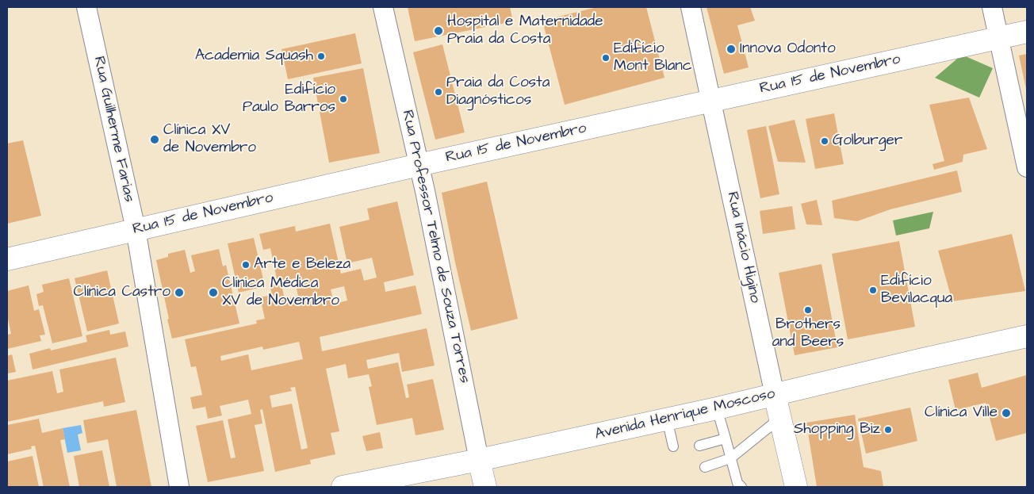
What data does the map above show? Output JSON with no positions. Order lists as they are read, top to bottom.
{
  "streets": {
    "street": [
      "Rua 15 de Novembro",
      "Rua Guilherme Farias",
      "Rua Professor Telmo de Souza Torres",
      "Rua Inácio Higino",
      "Avenida Henrique Moscoso"
    ]
  },
  "crossings": [
    ["Rua 15 de Novembro", "Rua Guilherme Farias"],
    ["Rua 15 de Novembro", "Rua Professor Telmo de Souza Torres"],
    ["Rua 15 de Novembro", "Rua Inácio Higino"],
    ["Rua Professor Telmo de Souza Torres", "Avenida Henrique Moscoso"],
    ["Rua Inácio Higino", "Avenida Henrique Moscoso"]
  ],
  "places": [
    "Hospital e Maternidade Praia da Costa",
    "Innova Odonto",
    "Academia Squash",
    "Edifício Mont Blanc",
    "Praia da Costa Diagnósticos",
    "Edifício Paulo Barros",
    "Clínica XV de Novembro",
    "Golburger",
    "Arte e Beleza",
    "Edifício Bevilacqua",
    "Clínica Castro",
    "Clínica Médica XV de Novembro",
    "Brothers and Beers",
    "Clínica Ville",
    "Shopping Biz"
  ]
}
